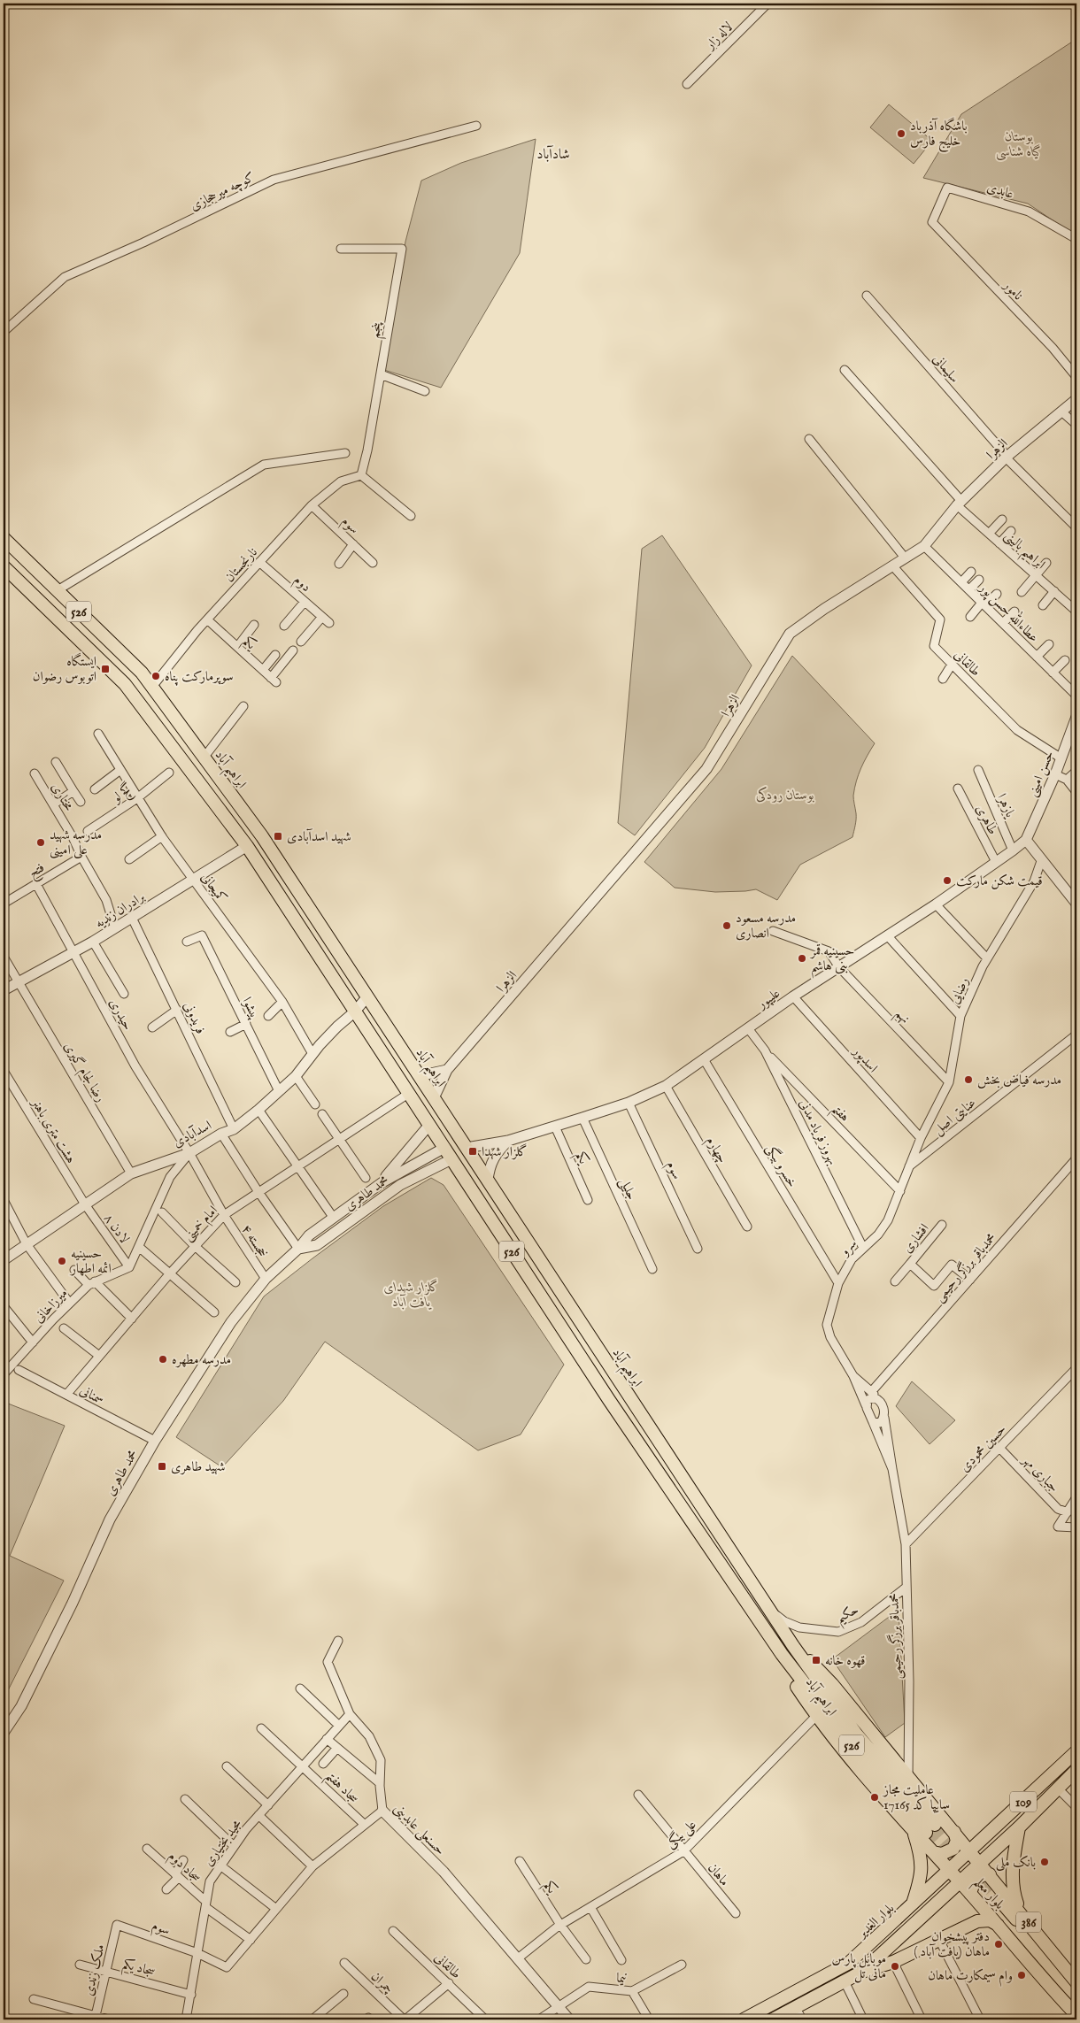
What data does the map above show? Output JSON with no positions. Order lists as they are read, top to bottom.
{
  "streets": {
    "main road": [
      "526",
      "ابراهیم آباد",
      "109",
      "بلوار معلم",
      "بلوار الغدیر",
      "386"
    ],
    "street": [
      "لاله زار",
      "عابدی",
      "کوچه میرحجازی",
      "نامور",
      "پنجم",
      "سلیمانی",
      "الزهرا",
      "سوم",
      "ابراهیم بالینی",
      "نارنجستان",
      "دوم",
      "عطاءالله حسن پور",
      "یکم",
      "طالقانی",
      "حسن امینی",
      "گچ لو",
      "مختاری",
      "یازهرا",
      "طاهری",
      "فتح",
      "کمیجانی",
      "برادران زندیه",
      "رضایی",
      "علیپور",
      "پیشوا",
      "حیدری",
      "نهم",
      "فریدونی",
      "اسدپور",
      "رضا لجام گیری",
      "هفتم",
      "عنایتی اصل",
      "هشت متری باهنر",
      "بهروز فریاد مدنی",
      "اسدآبادی",
      "چهارم",
      "خسرو بیگی",
      "جلیلی",
      "محمد طاهری",
      "امام خمینی",
      "لادن ۸",
      "افشاری",
      "خجسته ۴",
      "سرو",
      "محمدباقر برزگر رحیمی",
      "میرزاخانی",
      "سمنانی",
      "حسین محمودی",
      "جباری مهر",
      "حکیم",
      "سجاد هفتم",
      "حسنعلی عابدینی",
      "علی بیگی",
      "مجید بختیاری",
      "سجاد دوم",
      "ماهان",
      "سجاد یکم",
      "ملک زندی",
      "نیما",
      "چمران"
    ]
  },
  "crossings": [
    ["عابدی", "نامور"],
    ["پنجم", "نارنجستان"],
    ["سلیمانی", "الزهرا"],
    ["الزهرا", "ابراهیم بالینی"],
    ["الزهرا", "عطاءالله حسن پور"],
    ["الزهرا", "طالقانی"],
    ["الزهرا", "ابراهیم آباد"],
    ["سوم", "نارنجستان"],
    ["سوم", "علیپور"],
    ["سوم", "حسنعلی عابدینی"],
    ["سوم", "مجید بختیاری"],
    ["سوم", "ملک زندی"],
    ["نارنجستان", "دوم"],
    ["نارنجستان", "یکم"],
    ["نارنجستان", "ابراهیم آباد"],
    ["یکم", "علیپور"],
    ["یکم", "علی بیگی"],
    ["طالقانی", "حسن امینی"],
    ["ابراهیم آباد", "برادران زندیه"],
    ["ابراهیم آباد", "علیپور"],
    ["ابراهیم آباد", "اسدآبادی"],
    ["ابراهیم آباد", "محمد طاهری"],
    ["ابراهیم آباد", "امام خمینی"],
    ["ابراهیم آباد", "محمدباقر برزگر رحیمی"],
    ["ابراهیم آباد", "حکیم"],
    ["ابراهیم آباد", "109"],
    ["ابراهیم آباد", "علی بیگی"],
    ["ابراهیم آباد", "بلوار معلم"],
    ["ابراهیم آباد", "بلوار الغدیر"],
    ["حسن امینی", "علیپور"],
    ["گچ لو", "کمیجانی"],
    ["مختاری", "فتح"],
    ["مختاری", "برادران زندیه"],
    ["یازهرا", "علیپور"],
    ["طاهری", "علیپور"],
    ["فتح", "حیدری"],
    ["کمیجانی", "برادران زندیه"],
    ["کمیجانی", "اسدآبادی"],
    ["برادران زندیه", "حیدری"],
    ["برادران زندیه", "فریدونی"],
    ["برادران زندیه", "رضا لجام گیری"],
    ["رضایی", "نهم"],
    ["رضایی", "اسدپور"],
    ["رضایی", "سرو"],
    ["علیپور", "نهم"],
    ["علیپور", "اسدپور"],
    ["علیپور", "بهروز فریاد مدنی"],
    ["علیپور", "چهارم"],
    ["علیپور", "خسرو بیگی"],
    ["علیپور", "جلیلی"],
    ["پیشوا", "اسدآبادی"],
    ["حیدری", "اسدآبادی"],
    ["حیدری", "امام خمینی"],
    ["حیدری", "خجسته ۴"],
    ["فریدونی", "اسدآبادی"],
    ["اسدپور", "سرو"],
    ["رضا لجام گیری", "اسدآبادی"],
    ["هفتم", "بهروز فریاد مدنی"],
    ["هفتم", "سرو"],
    ["عنایتی اصل", "سرو"],
    ["هشت متری باهنر", "اسدآبادی"],
    ["هشت متری باهنر", "لادن ۸"],
    ["بهروز فریاد مدنی", "سرو"],
    ["اسدآبادی", "لادن ۸"],
    ["خسرو بیگی", "سرو"],
    ["محمد طاهری", "خجسته ۴"],
    ["محمد طاهری", "سمنانی"],
    ["امام خمینی", "خجسته ۴"],
    ["امام خمینی", "سمنانی"],
    ["لادن ۸", "میرزاخانی"],
    ["افشاری", "محمدباقر برزگر رحیمی"],
    ["سرو", "محمدباقر برزگر رحیمی"],
    ["محمدباقر برزگر رحیمی", "حسین محمودی"],
    ["محمدباقر برزگر رحیمی", "حکیم"],
    ["حسین محمودی", "جباری مهر"],
    ["سجاد هفتم", "حسنعلی عابدینی"],
    ["سجاد هفتم", "مجید بختیاری"],
    ["109", "بلوار معلم"],
    ["109", "بلوار الغدیر"],
    ["حسنعلی عابدینی", "علی بیگی"],
    ["حسنعلی عابدینی", "مجید بختیاری"],
    ["حسنعلی عابدینی", "سجاد دوم"],
    ["حسنعلی عابدینی", "نیما"],
    ["علی بیگی", "ماهان"],
    ["مجید بختیاری", "سجاد دوم"],
    ["مجید بختیاری", "سجاد یکم"],
    ["بلوار معلم", "بلوار الغدیر"],
    ["سجاد یکم", "ملک زندی"]
  ],
  "districts": ["شادآباد"],
  "parks": ["بوستان گیاه شناسی", "بوستان رودکی", "گلزار شهدای یافت آباد"],
  "places": {
    "other": [
      "باشگاه آذرباد خلیج فارس",
      "سوپرمارکت پناه",
      "مدرسه شهید علی امینی",
      "قیمت شکن مارکت",
      "مدرسه مسعود انصاری",
      "حسینیه قمر بنی هاشم",
      "مدرسه فیاض بخش",
      "حسینیه ائمه اطهار",
      "مدرسه مطهره",
      "عاملیت مجاز سایپا کد 17165",
      "بانک ملی",
      "دفتر پیشخوان ماهان (یافت آباد )",
      "موبایل پارس مانی تل",
      "وام سیمکارت ماهان"
    ],
    "transit": [
      "ایستگاه اتوبوس رضوان",
      "شهید اسدآبادی",
      "گلزار شهدا",
      "شهید طاهری",
      "قهوه خانه"
    ]
  }
}
